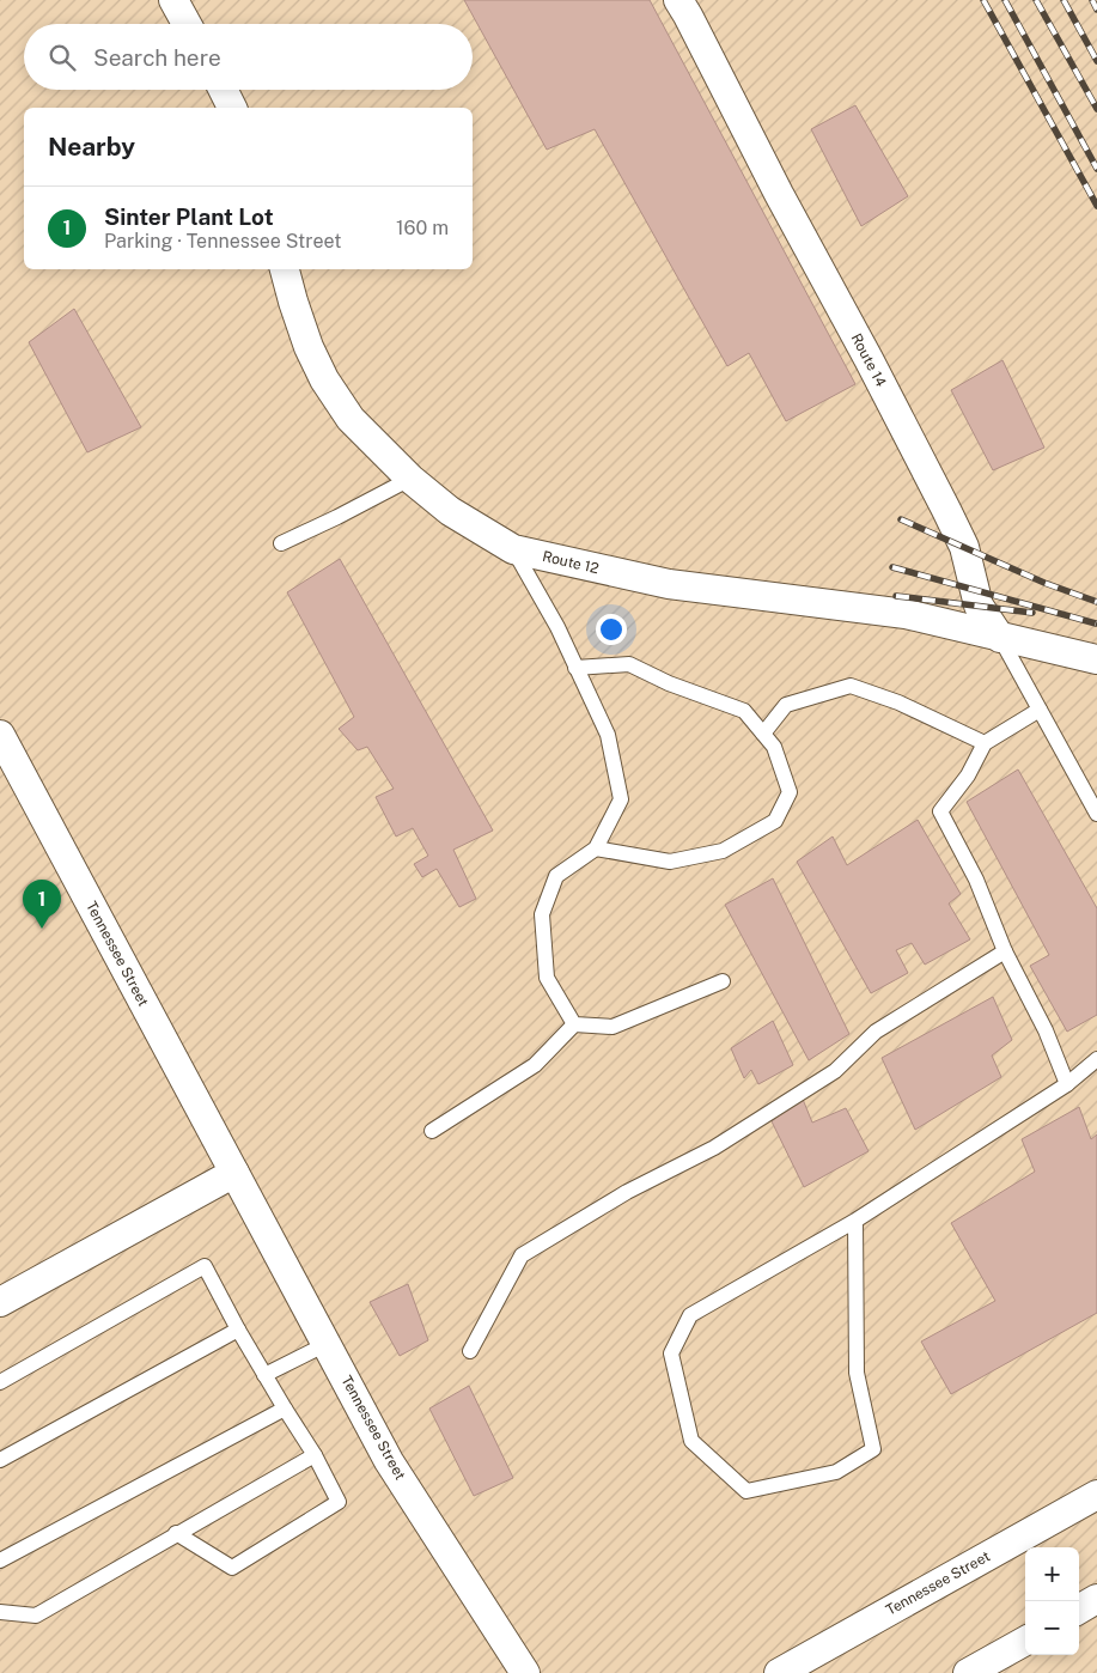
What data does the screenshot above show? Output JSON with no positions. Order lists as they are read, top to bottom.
{
  "streets": {
    "street": ["Route 14", "Route 12", "Tennessee Street"]
  },
  "crossings": [
    ["Route 14", "Route 12"]
  ],
  "page": {
    "search": "Search here",
    "heading": "Nearby",
    "list": [
      {
        "mark": "1",
        "name": "Sinter Plant Lot",
        "note": "Parking · Tennessee Street",
        "value": "160 m"
      }
    ],
    "pins": "1",
    "map_buttons": ["+", "−"]
  }
}
